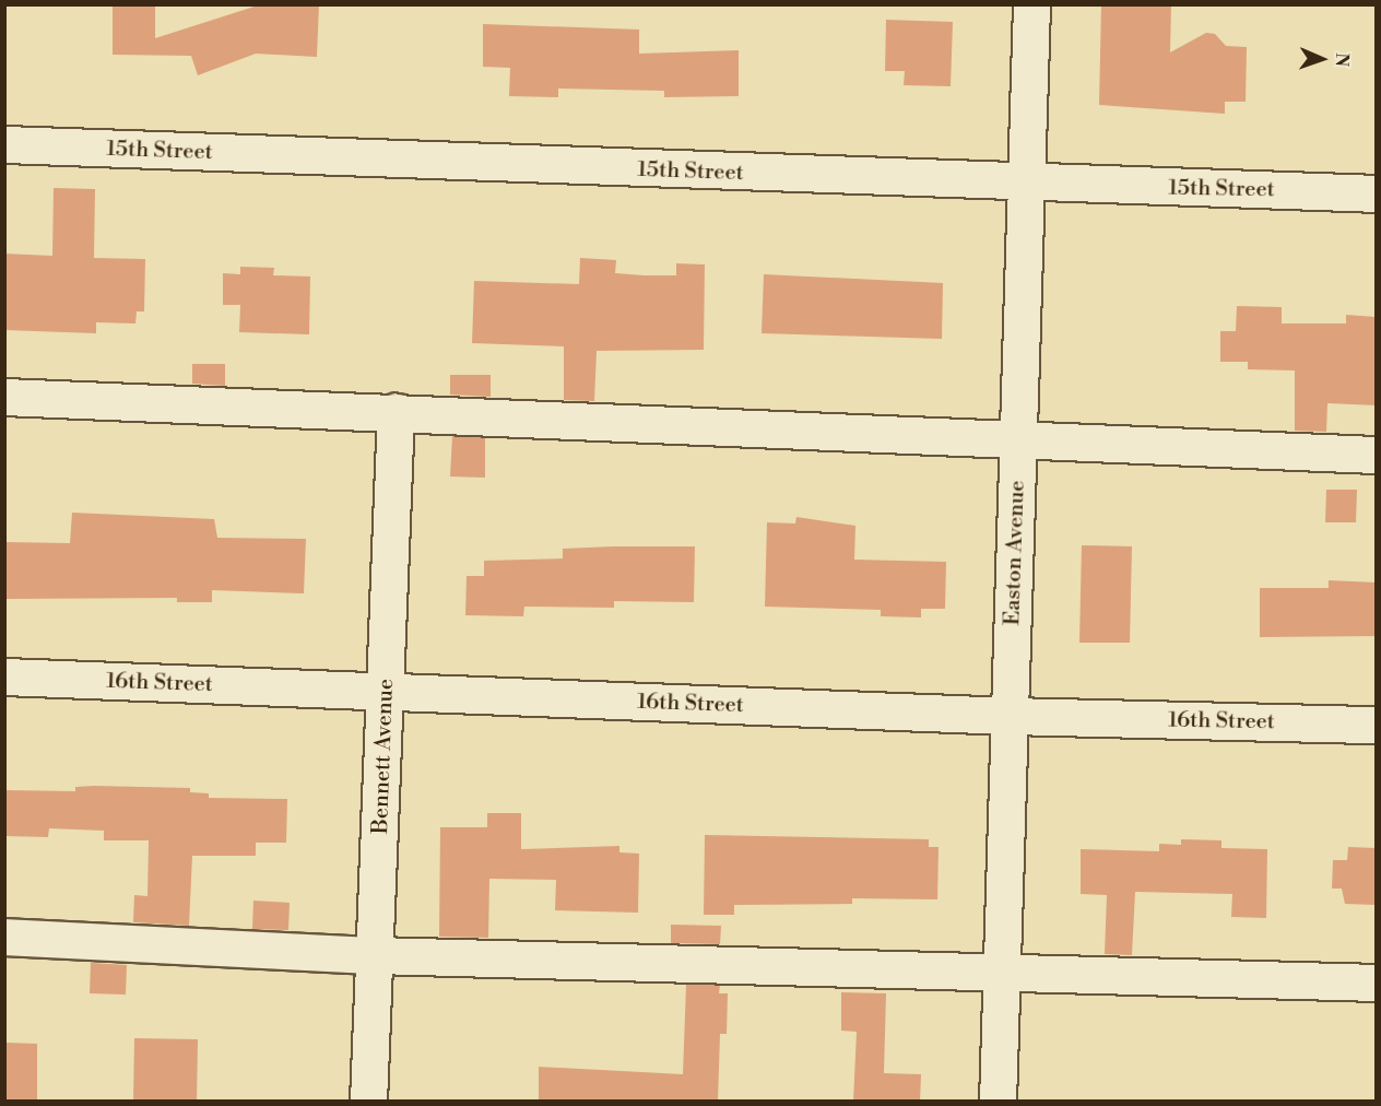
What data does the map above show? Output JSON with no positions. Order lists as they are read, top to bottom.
{
  "streets": {
    "street": [
      "15th Street",
      "Easton Avenue",
      "16th Street",
      "Bennett Avenue"
    ]
  },
  "crossings": [
    ["15th Street", "Easton Avenue"],
    ["Easton Avenue", "16th Street"],
    ["16th Street", "Bennett Avenue"]
  ],
  "north": "right"
}
